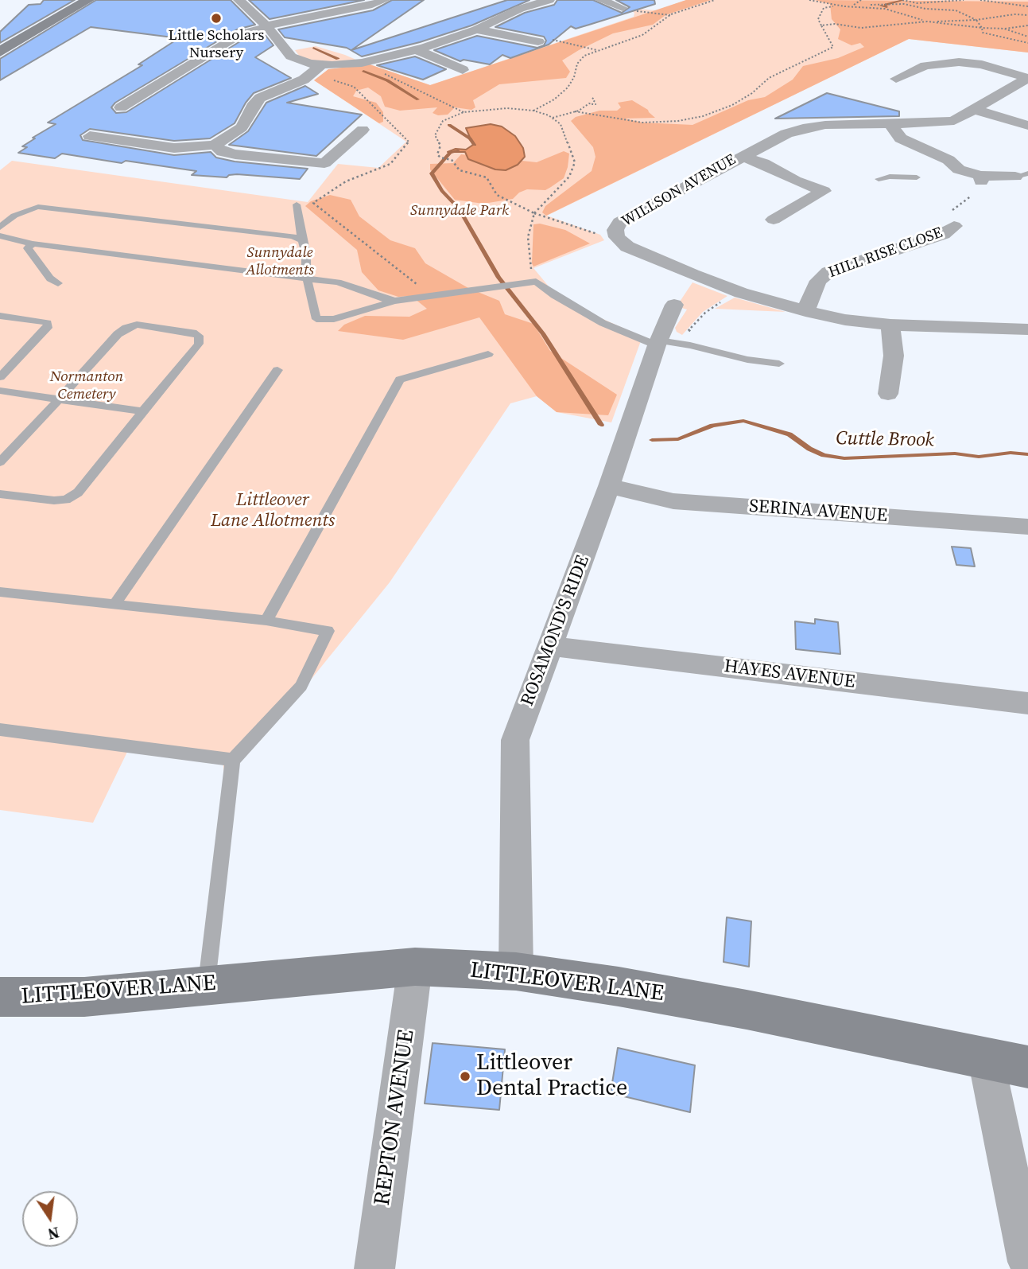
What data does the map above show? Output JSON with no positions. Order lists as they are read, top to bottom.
{
  "streets": {
    "street": [
      "WILLSON AVENUE",
      "HILL RISE CLOSE",
      "SERINA AVENUE",
      "ROSAMOND'S RIDE",
      "HAYES AVENUE",
      "LITTLEOVER LANE",
      "REPTON AVENUE"
    ]
  },
  "crossings": [
    ["WILLSON AVENUE", "HILL RISE CLOSE"],
    ["SERINA AVENUE", "ROSAMOND'S RIDE"],
    ["ROSAMOND'S RIDE", "HAYES AVENUE"],
    ["ROSAMOND'S RIDE", "LITTLEOVER LANE"],
    ["LITTLEOVER LANE", "REPTON AVENUE"]
  ],
  "water": ["Cuttle Brook"],
  "parks": [
    "Sunnydale Park",
    "Sunnydale Allotments",
    "Normanton Cemetery",
    "Littleover Lane Allotments"
  ],
  "places": ["Little Scholars Nursery", "Littleover Dental Practice"],
  "north": "bottom"
}
